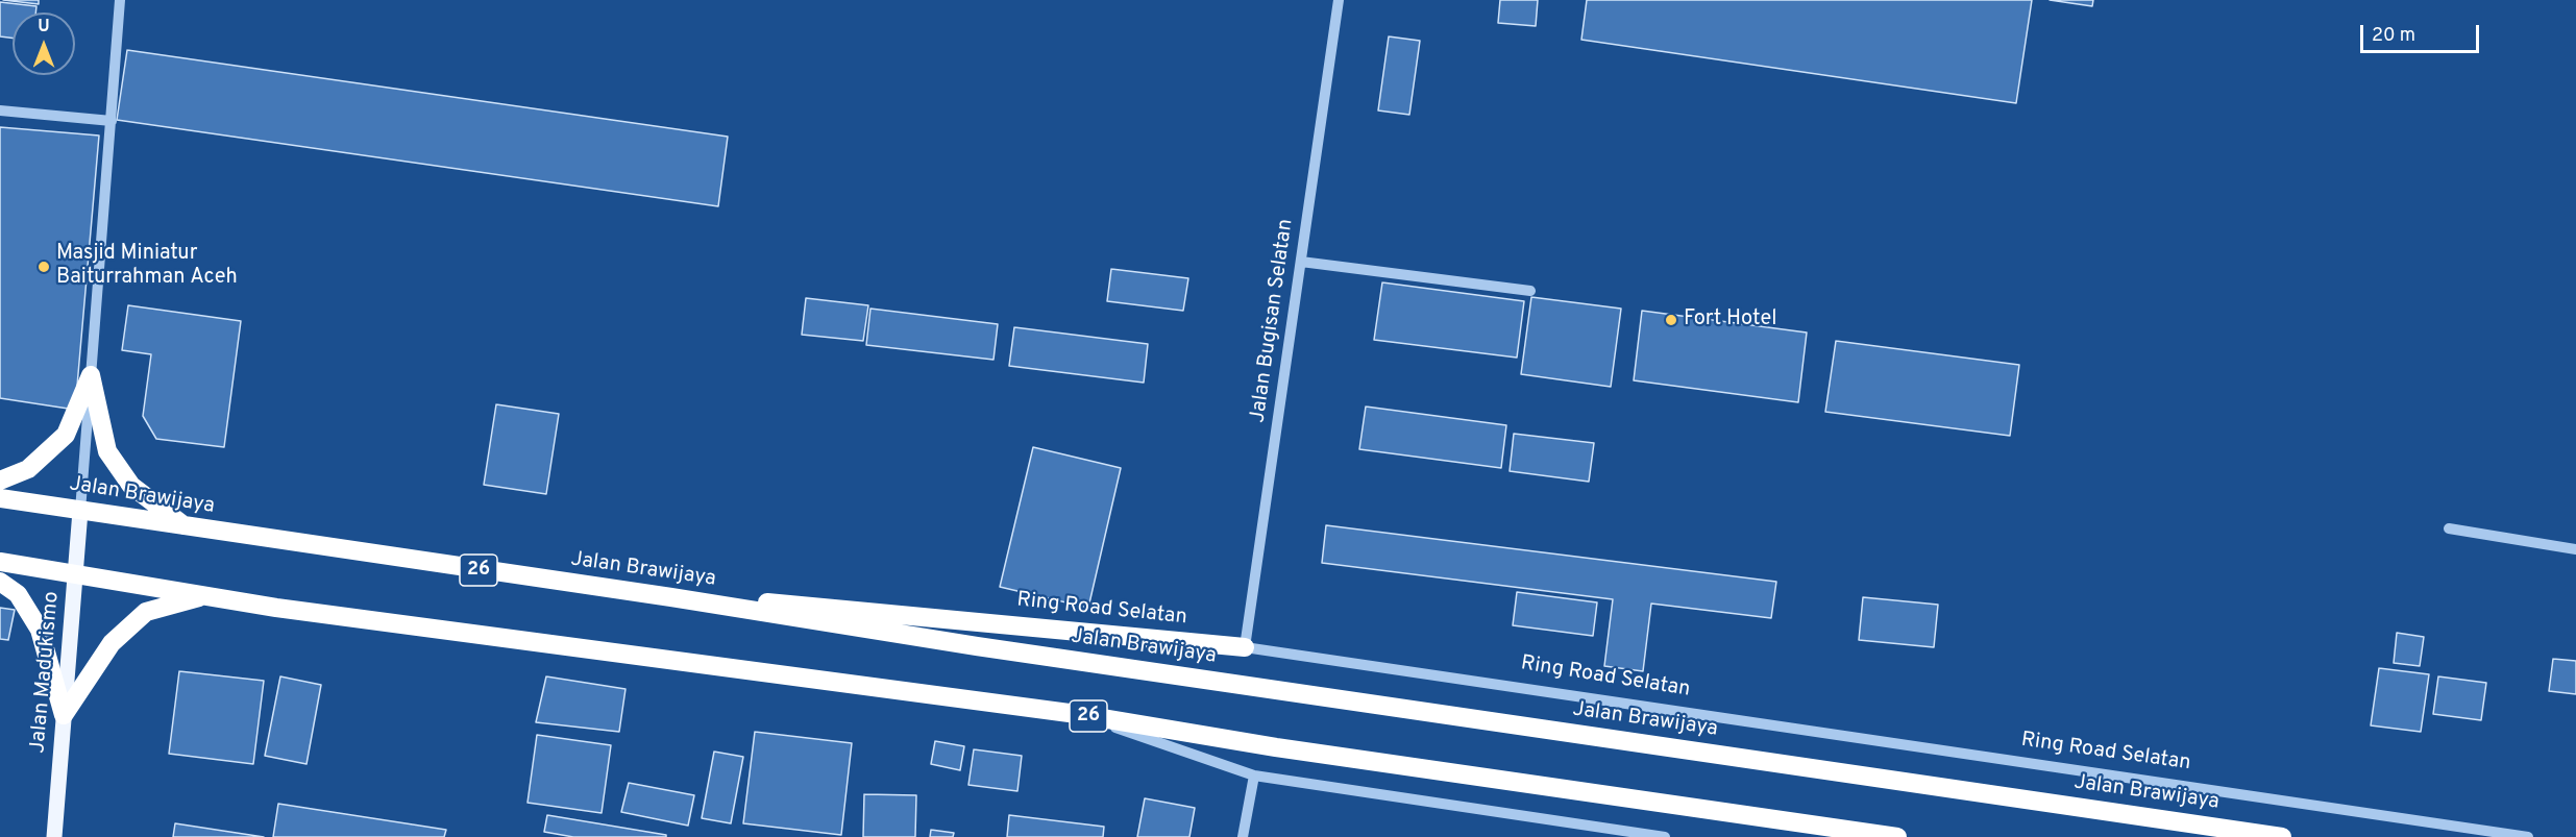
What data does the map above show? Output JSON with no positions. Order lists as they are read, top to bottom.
{
  "streets": {
    "highway": ["Jalan Brawijaya", "26", "Ring Road Selatan"],
    "main road": ["Jalan Madukismo"],
    "street": ["Jalan Bugisan Selatan"]
  },
  "crossings": [
    ["Jalan Bugisan Selatan", "Ring Road Selatan"],
    ["Jalan Brawijaya", "Ring Road Selatan"],
    ["Jalan Brawijaya", "Jalan Madukismo"],
    ["26", "Jalan Madukismo"]
  ],
  "places": ["Masjid Miniatur Baiturrahman Aceh", "Fort Hotel"],
  "scale_bar": "20 m",
  "north": "top"
}
